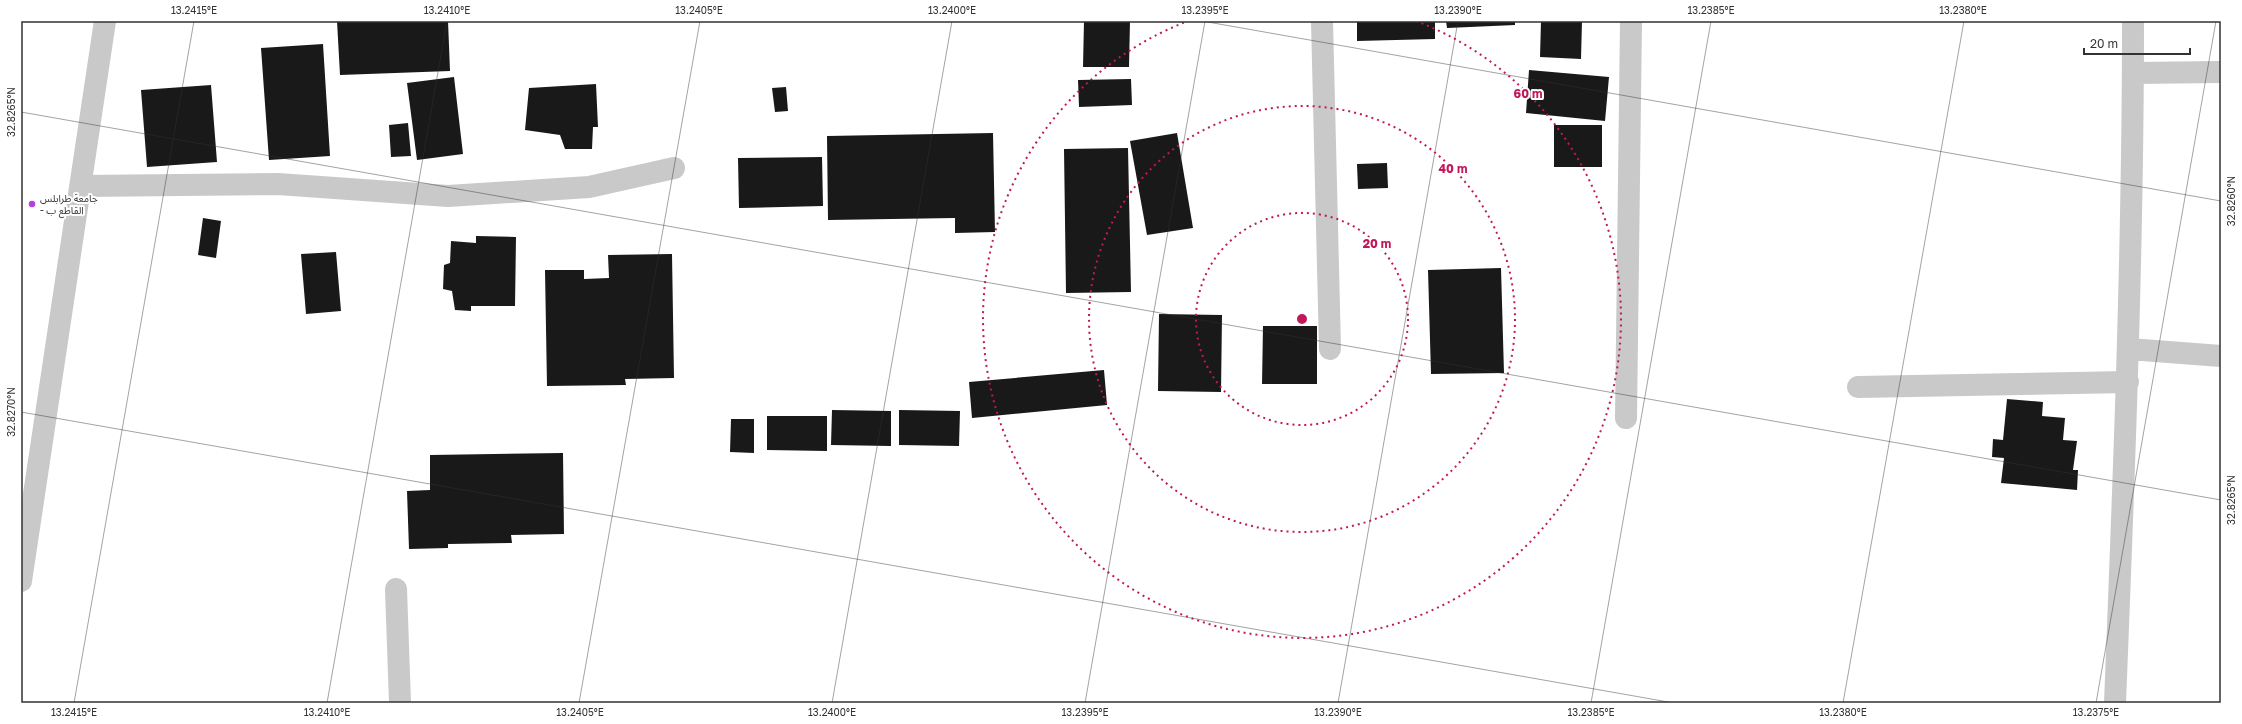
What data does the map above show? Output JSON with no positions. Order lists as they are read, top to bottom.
{
  "places": ["جامعة طرابلس - القاطع ب"],
  "scale_bar": "20 m",
  "coordinates": [
    "13.2415°E",
    "13.2410°E",
    "13.2405°E",
    "13.2400°E",
    "13.2395°E",
    "13.2390°E",
    "13.2385°E",
    "13.2380°E",
    "32.8265°N",
    "32.8260°N",
    "32.8270°N",
    "13.2375°E"
  ],
  "rings": ["60 m", "40 m", "20 m"]
}
